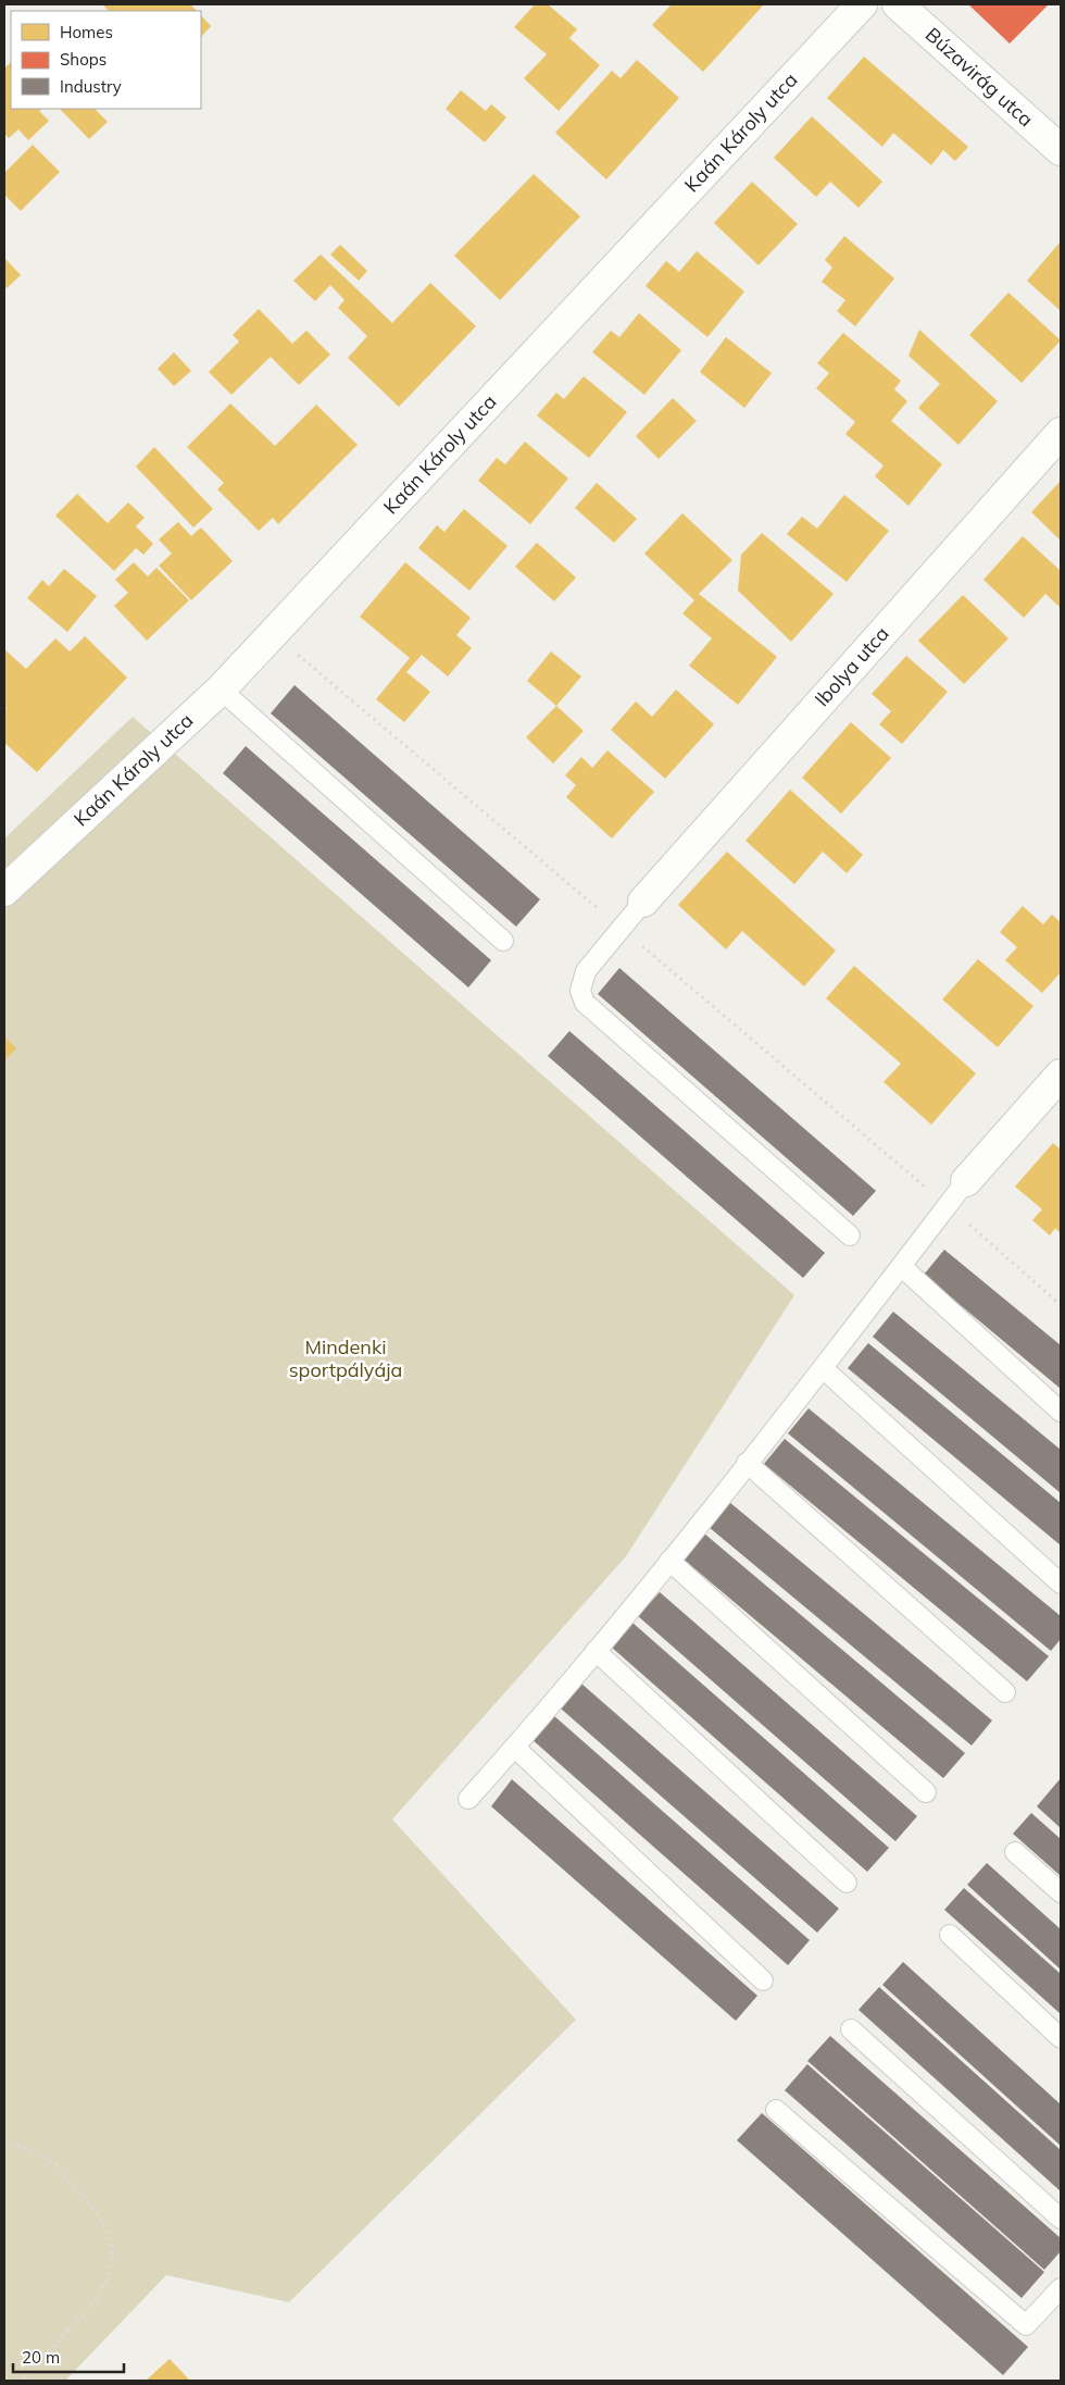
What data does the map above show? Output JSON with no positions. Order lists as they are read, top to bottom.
{
  "streets": {
    "street": ["Búzavirág utca", "Kaán Károly utca", "Ibolya utca"]
  },
  "parks": ["Mindenki sportpályája"],
  "legend": ["Homes", "Shops", "Industry"],
  "scale_bar": "20 m"
}
